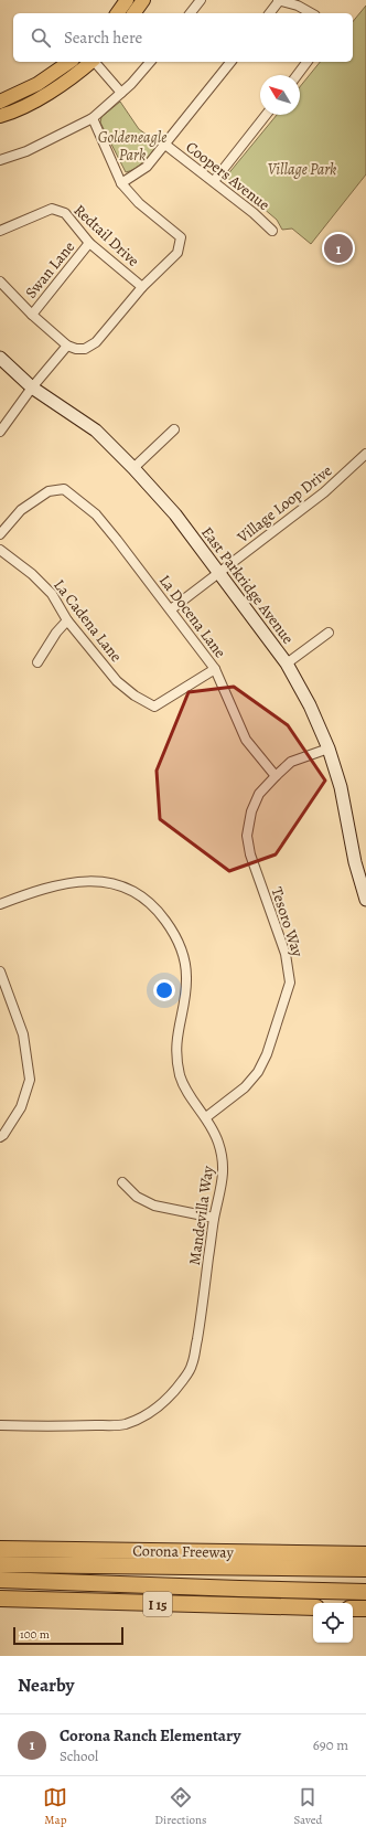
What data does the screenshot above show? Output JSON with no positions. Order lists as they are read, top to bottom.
{
  "streets": {
    "highway": ["Corona Freeway", "I 15"],
    "main road": ["East Parkridge Avenue"],
    "street": [
      "Coopers Avenue",
      "Redtail Drive",
      "Swan Lane",
      "Village Loop Drive",
      "La Docena Lane",
      "La Cadena Lane",
      "Tesoro Way",
      "Mandevilla Way"
    ]
  },
  "crossings": [
    ["Redtail Drive", "Swan Lane"],
    ["Village Loop Drive", "East Parkridge Avenue"],
    ["Village Loop Drive", "La Docena Lane"],
    ["East Parkridge Avenue", "Tesoro Way"],
    ["La Docena Lane", "La Cadena Lane"],
    ["La Docena Lane", "Tesoro Way"],
    ["Tesoro Way", "Mandevilla Way"]
  ],
  "parks": ["Goldeneagle Park", "Village Park"],
  "scale_bar": "100 m",
  "north": "top left",
  "page": {
    "search": "Search here",
    "pins": "1",
    "scale": "100 m",
    "heading": "Nearby",
    "list": [
      {
        "mark": "1",
        "name": "Corona Ranch Elementary",
        "note": "School",
        "value": "690 m"
      }
    ],
    "nav": ["Map", "Directions", "Saved"]
  }
}
